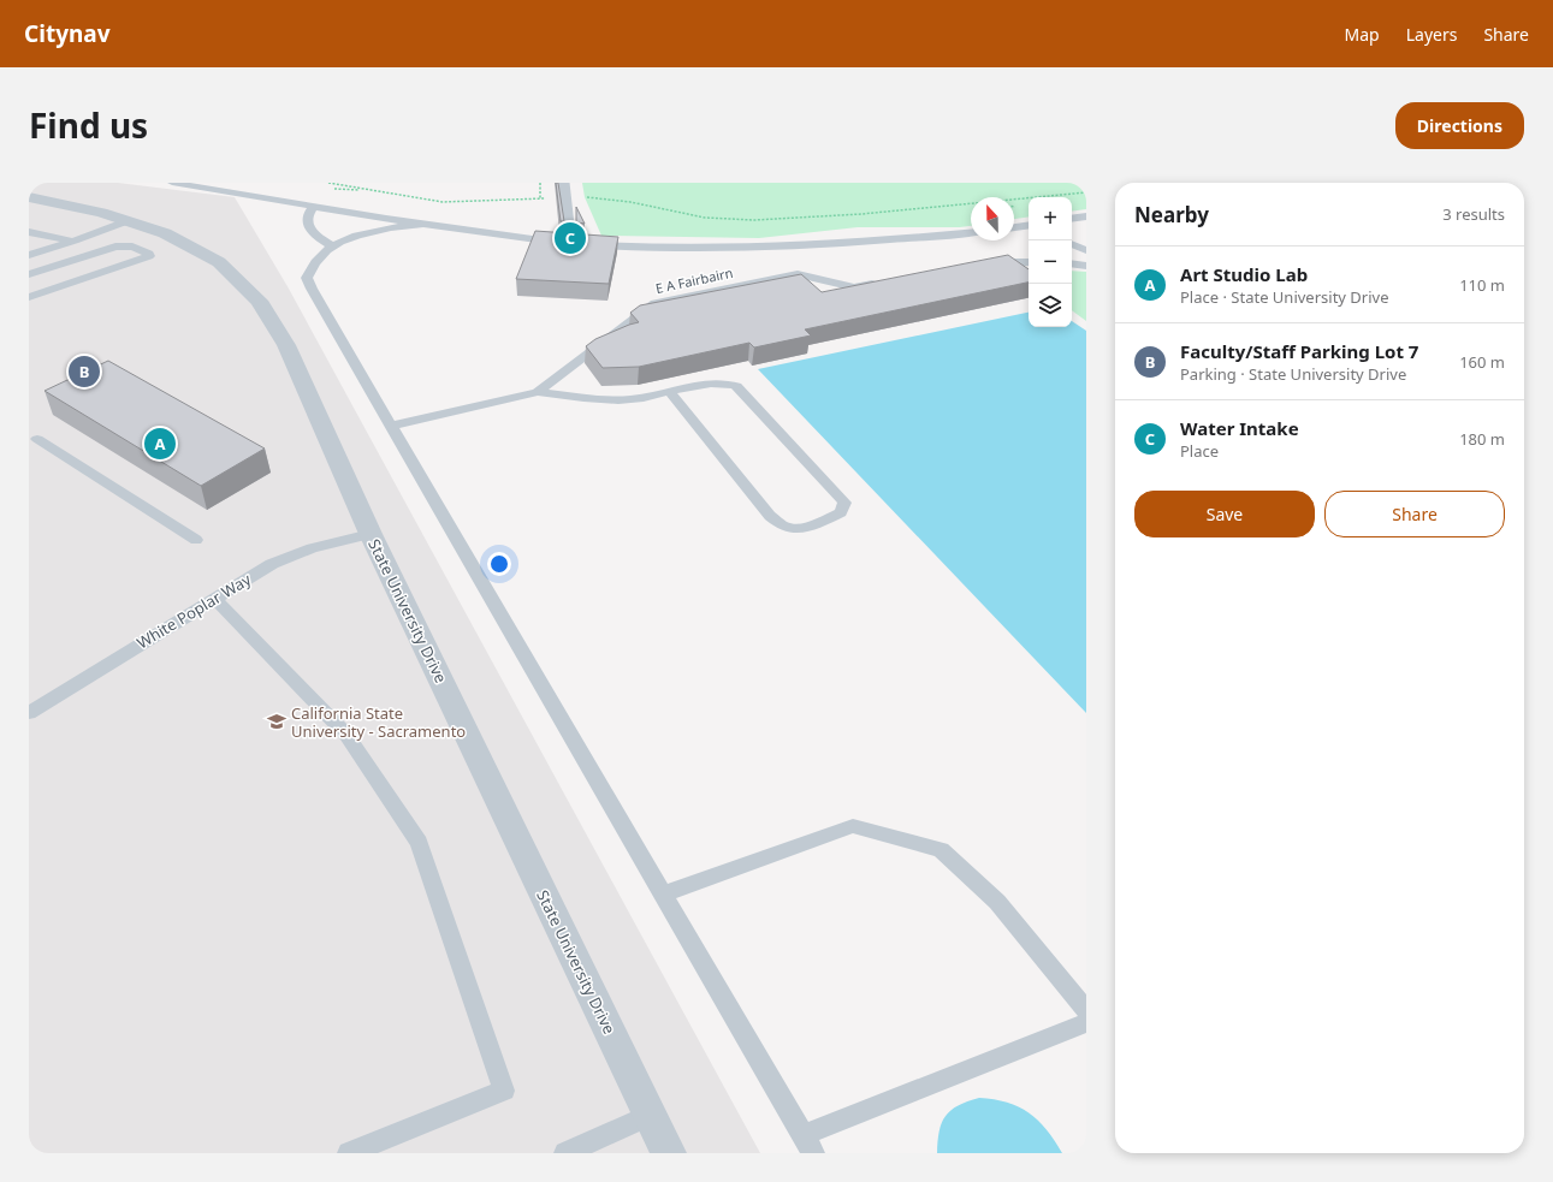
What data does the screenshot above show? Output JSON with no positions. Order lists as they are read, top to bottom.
{
  "streets": {
    "street": ["State University Drive"],
    "lane": ["E A Fairbairn", "White Poplar Way"]
  },
  "crossings": [
    ["White Poplar Way", "State University Drive"]
  ],
  "places": {
    "school or university": ["California State University - Sacramento"]
  },
  "north": "top",
  "page": {
    "header": "Citynav",
    "nav": ["Map", "Layers", "Share"],
    "title": "Find us",
    "buttons": [
      "Directions",
      ["Save", "Share"]
    ],
    "heading": ["Nearby", "3 results"],
    "map_buttons": ["+", "−"],
    "pins": ["C", "B", "A"],
    "list": [
      {
        "mark": "A",
        "name": "Art Studio Lab",
        "note": "Place · State University Drive",
        "value": "110 m"
      },
      {
        "mark": "B",
        "name": "Faculty/Staff Parking Lot 7",
        "note": "Parking · State University Drive",
        "value": "160 m"
      },
      {
        "mark": "C",
        "name": "Water Intake",
        "note": "Place",
        "value": "180 m"
      }
    ]
  }
}
